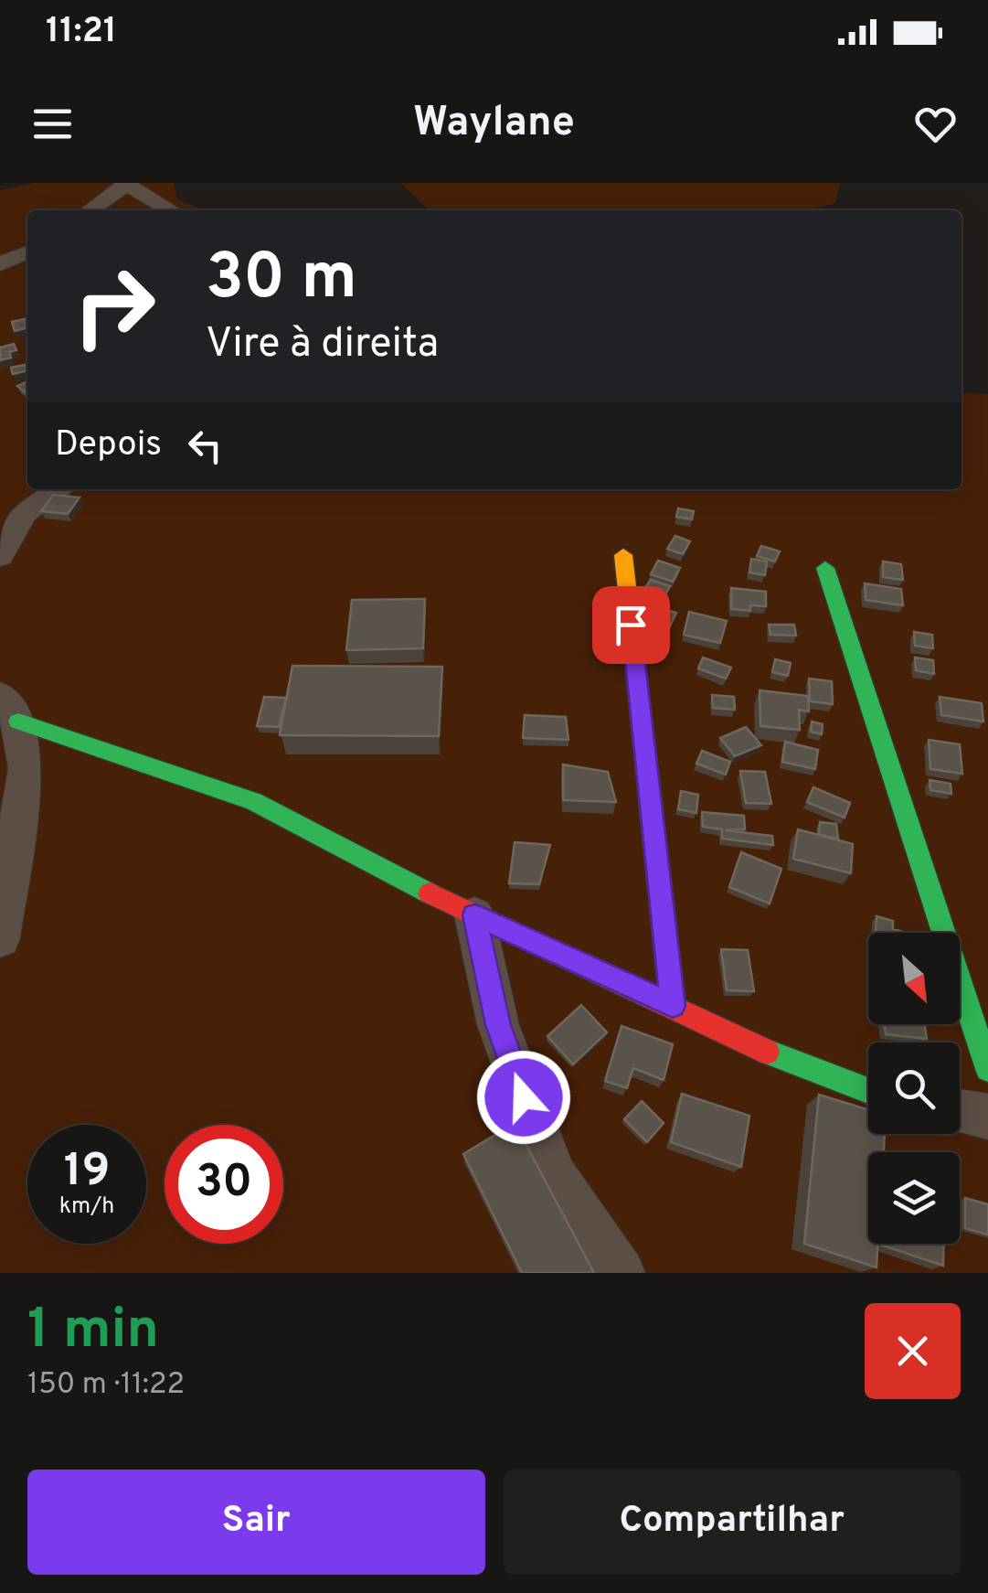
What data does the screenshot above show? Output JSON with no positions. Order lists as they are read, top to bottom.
{
  "north": "bottom right",
  "page": {
    "status": "11:21",
    "header": "Waylane",
    "turn": ["30 m", "Vire à direita"],
    "then": "Depois",
    "speed": "19 km/h",
    "limit": "30",
    "heading": ["1 min", "150 m · 11:22"],
    "buttons": ["Sair", "Compartilhar"]
  }
}
